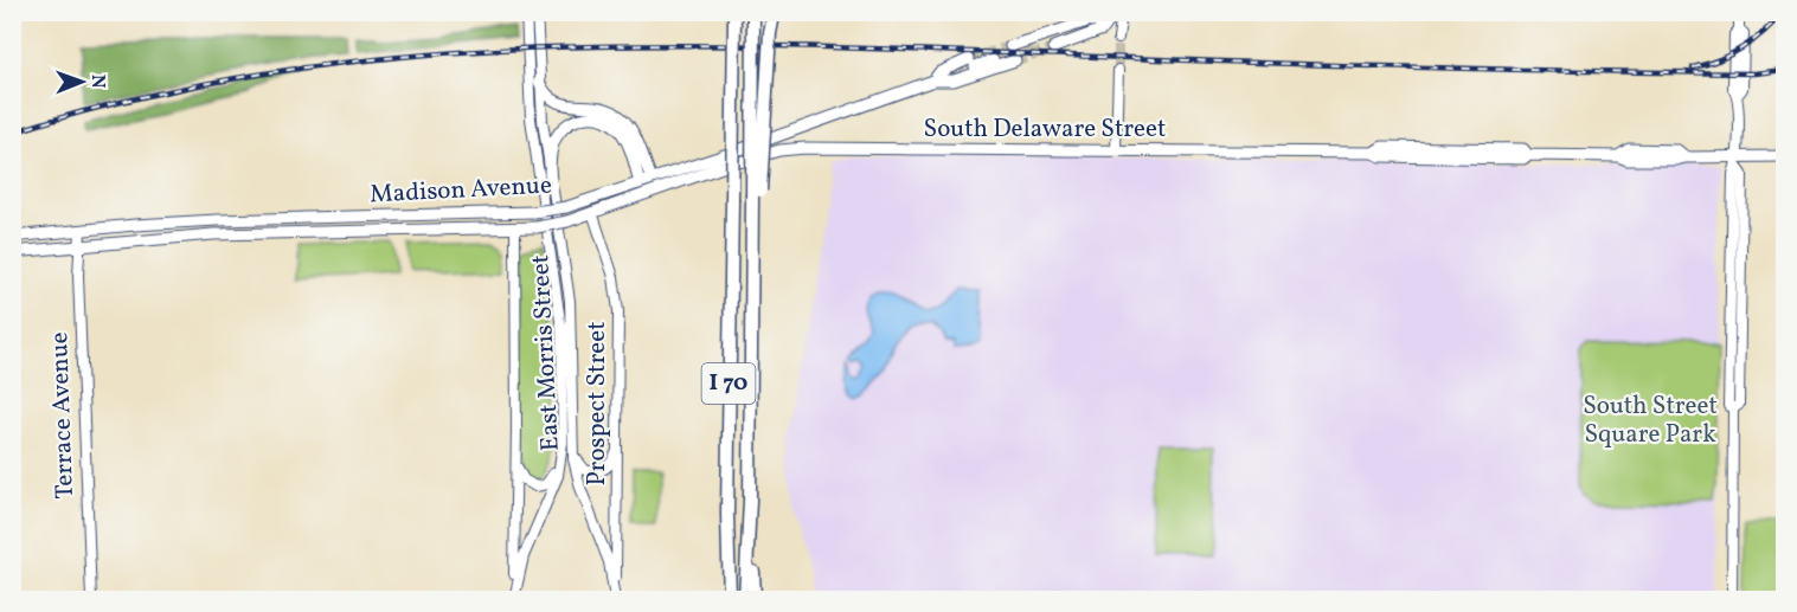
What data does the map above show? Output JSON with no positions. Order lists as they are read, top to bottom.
{
  "streets": {
    "highway": ["I 70"],
    "main road": [
      "South Delaware Street",
      "Madison Avenue",
      "East Morris Street",
      "Prospect Street"
    ],
    "street": ["Terrace Avenue"]
  },
  "crossings": [
    ["South Delaware Street", "Madison Avenue"],
    ["Madison Avenue", "East Morris Street"],
    ["Madison Avenue", "Prospect Street"],
    ["Madison Avenue", "Terrace Avenue"],
    ["East Morris Street", "Prospect Street"]
  ],
  "parks": ["South Street Square Park"],
  "north": "right"
}
